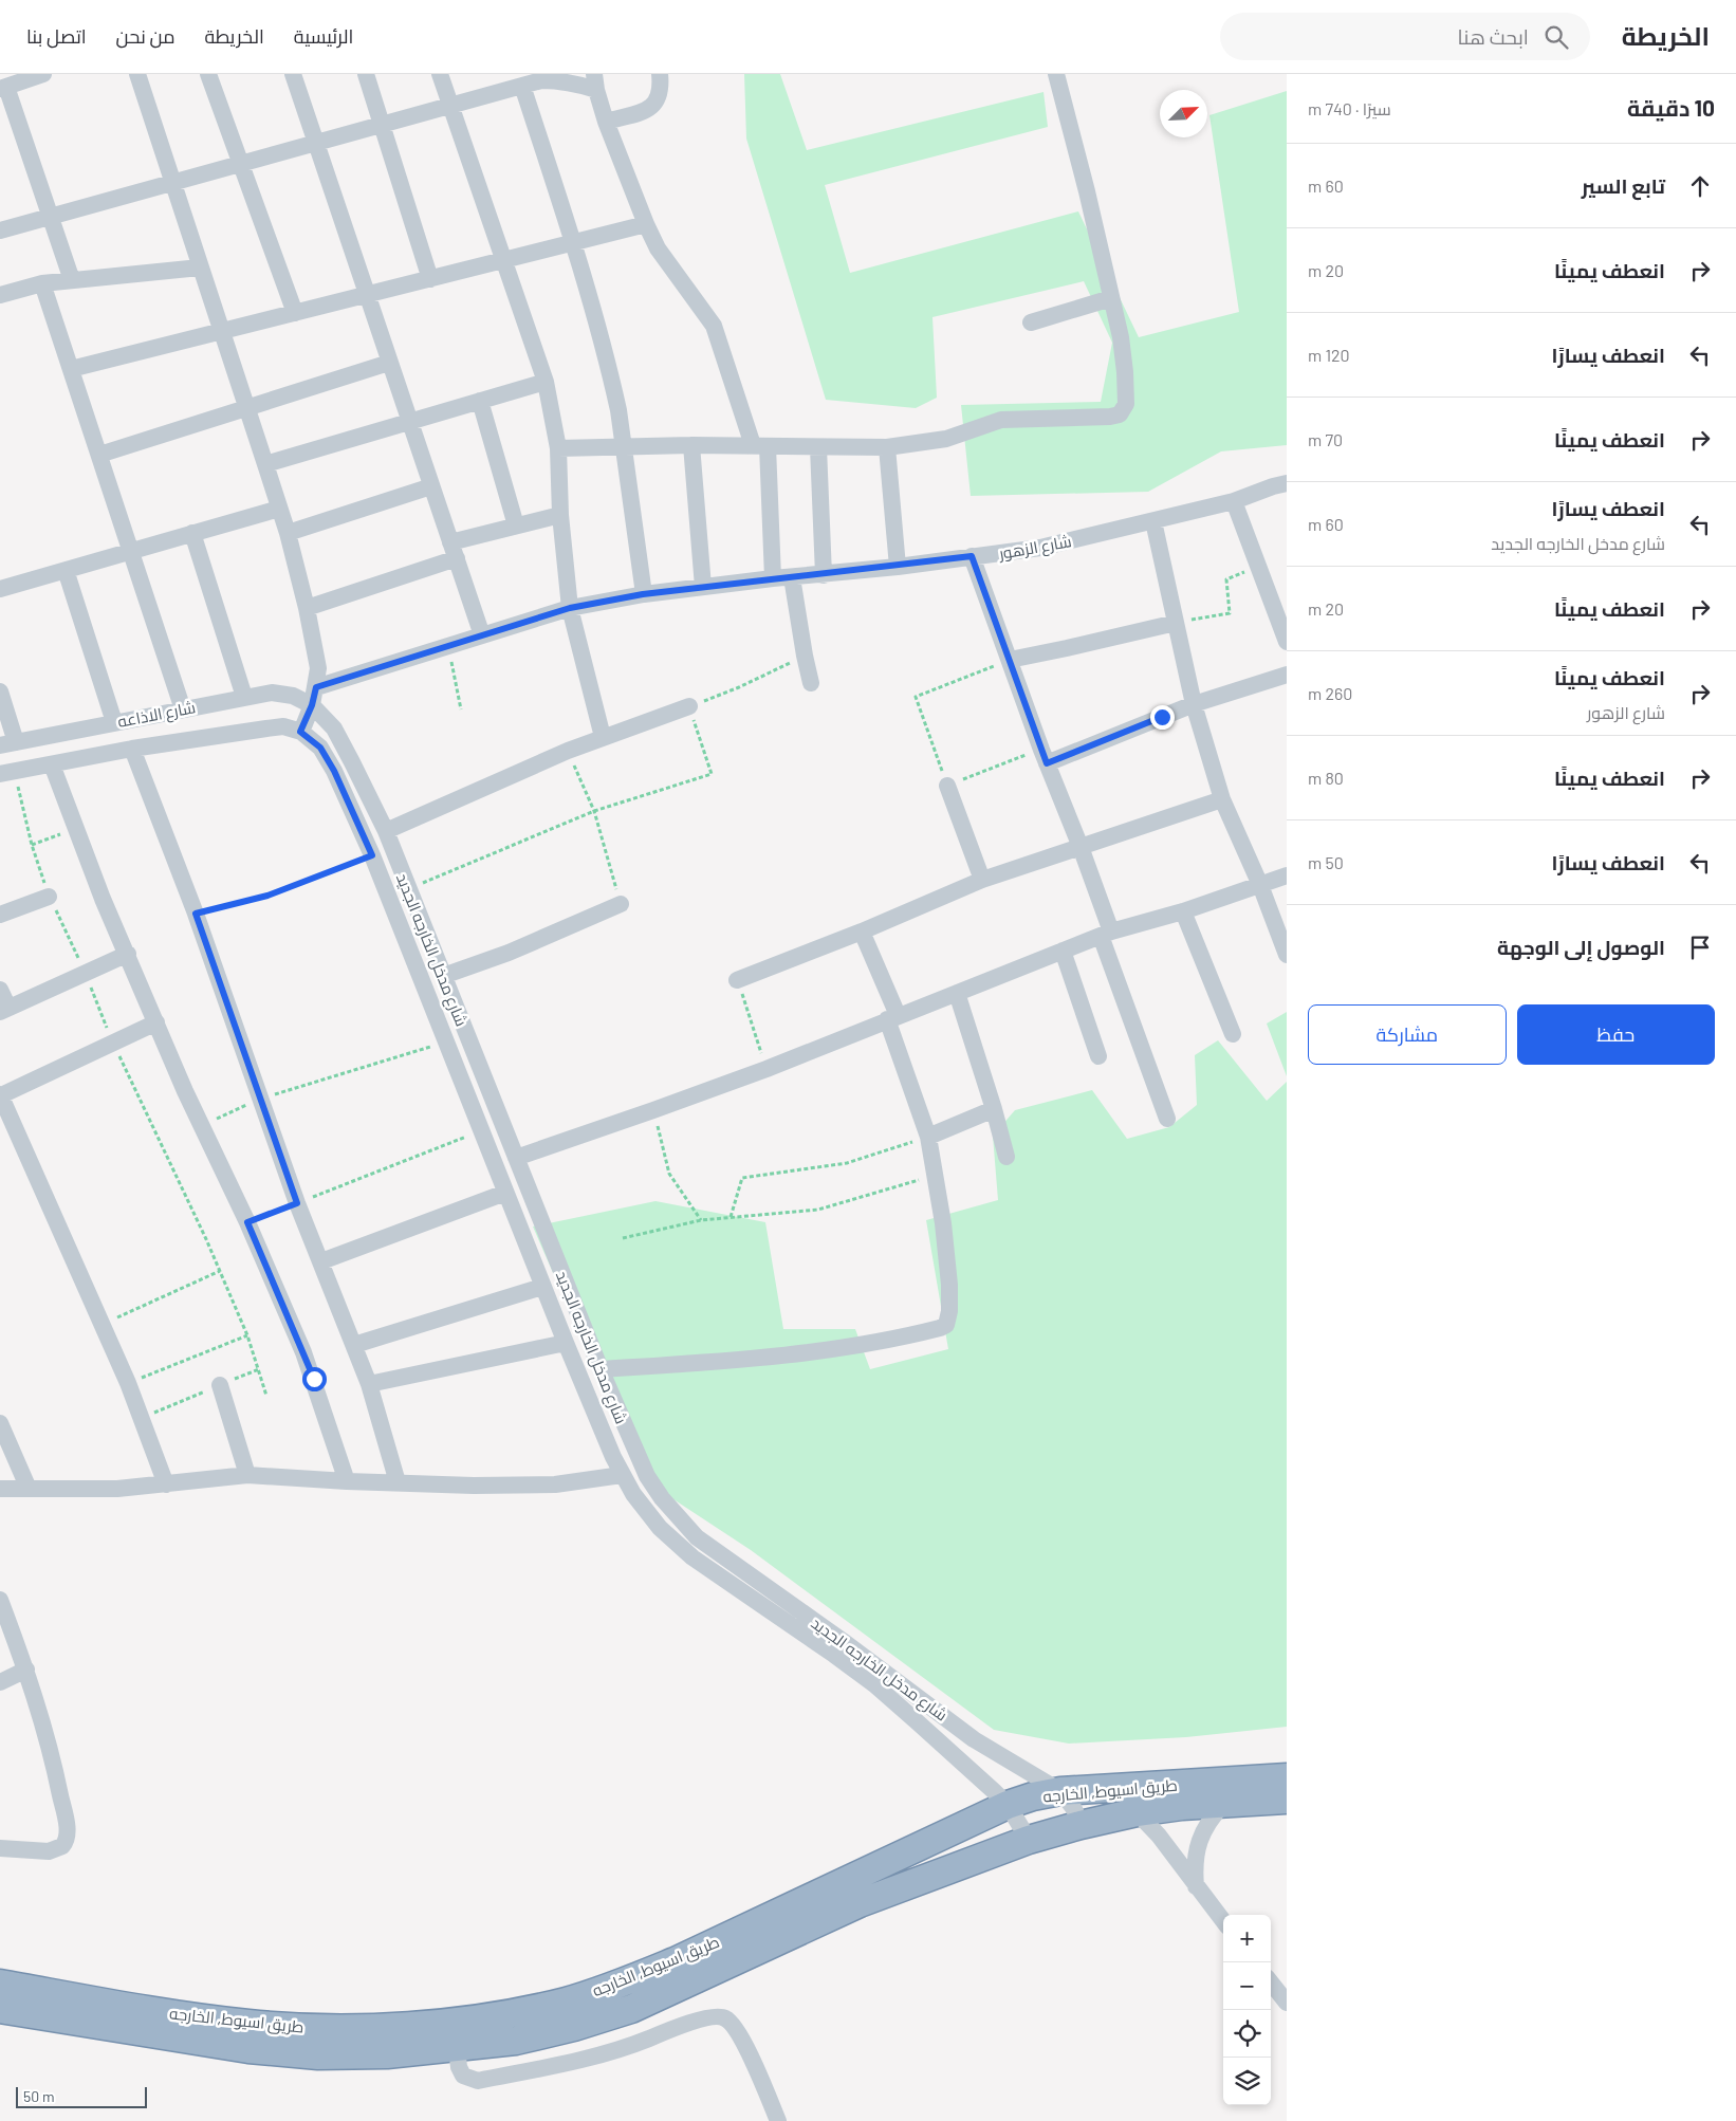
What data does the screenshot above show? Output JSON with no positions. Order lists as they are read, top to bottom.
{
  "streets": {
    "highway": ["طريق اسيوط, الخارجه"],
    "street": ["شارع الزهور", "شارع الاذاعه", "شارع مدخل الخارجه الجديد"]
  },
  "crossings": [
    ["شارع الاذاعه", "شارع مدخل الخارجه الجديد"],
    ["شارع مدخل الخارجه الجديد", "طريق اسيوط, الخارجه"]
  ],
  "scale_bar": "50 m",
  "north": "top right",
  "page": {
    "header": "الخريطة",
    "search": "ابحث هنا",
    "nav": [
      "الرئيسية",
      "الخريطة",
      "من نحن",
      "اتصل بنا"
    ],
    "heading": ["10 دقيقة", "سيرًا · 740 m"],
    "list": [
      ["تابع السير", "60 m"],
      ["انعطف يمينًا", "20 m"],
      ["انعطف يسارًا", "120 m"],
      ["انعطف يمينًا", "70 m"],
      ["انعطف يسارًا", "شارع مدخل الخارجه الجديد", "60 m"],
      ["انعطف يمينًا", "20 m"],
      ["انعطف يمينًا", "شارع الزهور", "260 m"],
      ["انعطف يمينًا", "80 m"],
      ["انعطف يسارًا", "50 m"],
      "الوصول إلى الوجهة"
    ],
    "buttons": ["حفظ", "مشاركة"],
    "map_buttons": ["+", "−"],
    "scale": "50 m"
  }
}
